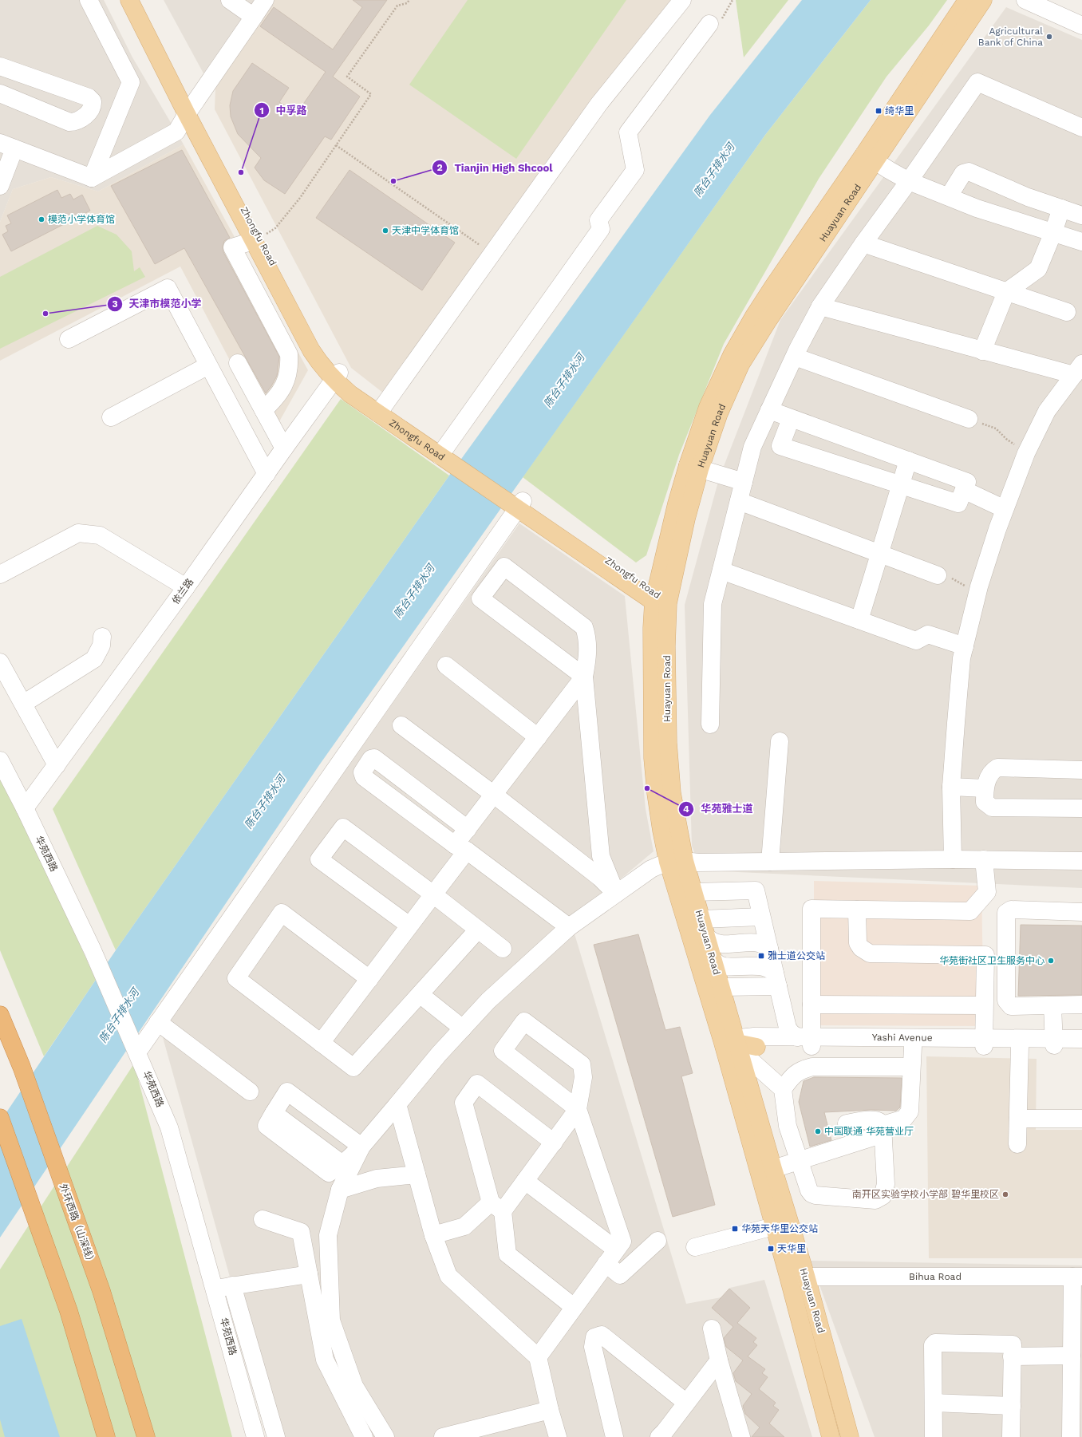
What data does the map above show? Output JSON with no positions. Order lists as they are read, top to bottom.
{
  "streets": {
    "highway": ["外环西路（山深线）"],
    "main road": ["Huayuan Road", "Zhongfu Road"],
    "street": [
      "依兰路",
      "华苑西路",
      "Yashi Avenue",
      "Bihua Road"
    ]
  },
  "crossings": [
    ["Huayuan Road", "Zhongfu Road"],
    ["Huayuan Road", "Yashi Avenue"],
    ["Huayuan Road", "Bihua Road"],
    ["Zhongfu Road", "依兰路"],
    ["依兰路", "华苑西路"]
  ],
  "water": ["陈台子排水河"],
  "places": {
    "other": [
      "Agricultural Bank of China",
      "中孚路",
      "Tianjin High Shcool",
      "模范小学体育馆",
      "天津中学体育馆",
      "天津市模范小学",
      "华苑雅士道",
      "华苑街社区卫生服务中心",
      "中国联通 华苑营业厅",
      "南开区实验学校小学部 碧华里校区"
    ],
    "transit": [
      "绮华里",
      "雅士道公交站",
      "华苑天华里公交站",
      "天华里"
    ]
  }
}
